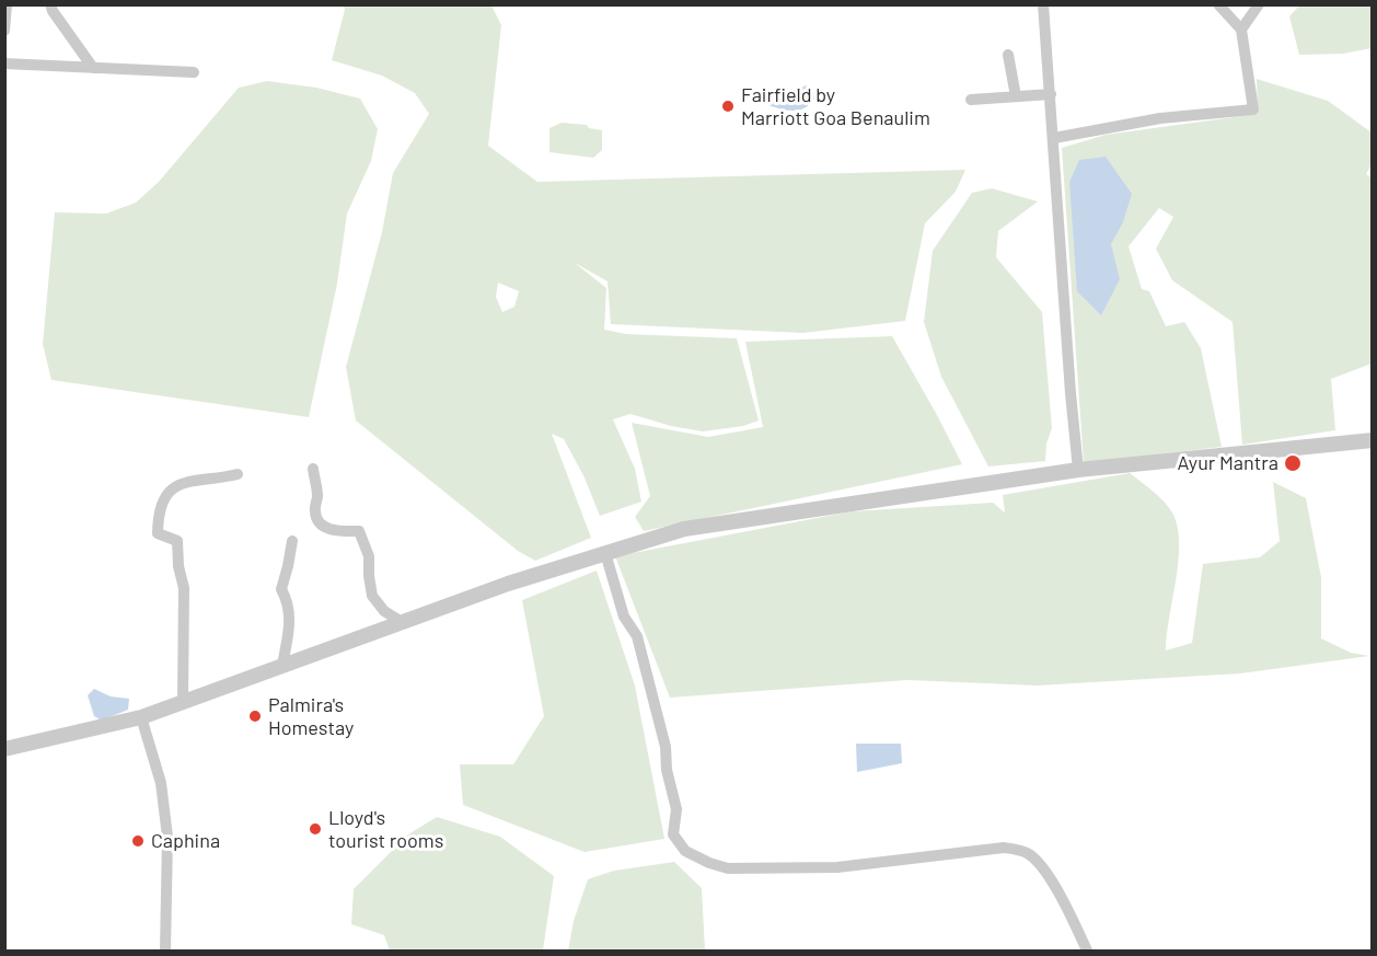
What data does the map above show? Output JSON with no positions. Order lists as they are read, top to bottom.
{
  "places": [
    "Fairfield by Marriott Goa Benaulim",
    "Ayur Mantra",
    "Palmira's Homestay",
    "Lloyd's tourist rooms",
    "Caphina"
  ]
}
